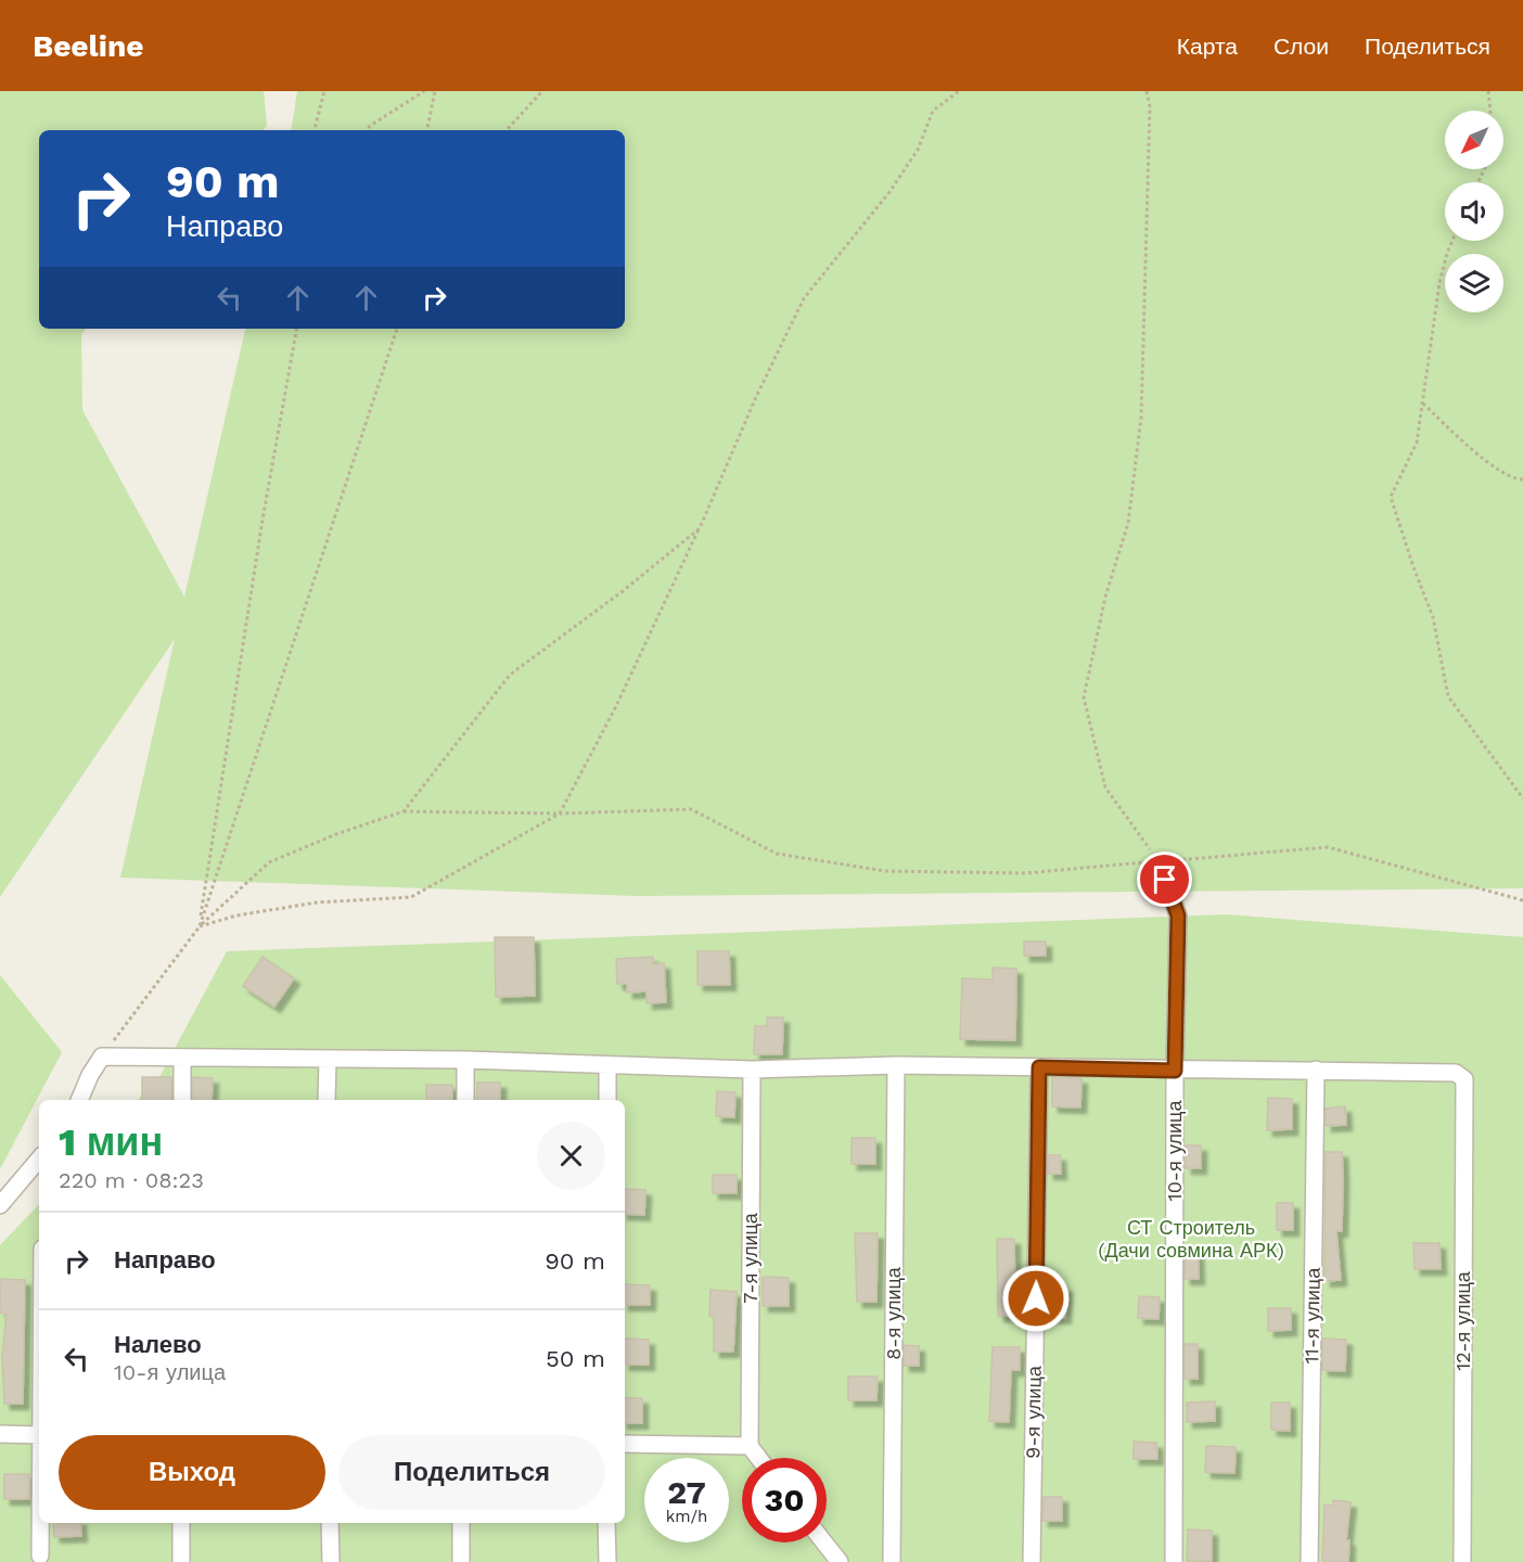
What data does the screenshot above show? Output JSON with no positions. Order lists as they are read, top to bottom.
{
  "streets": {
    "street": [
      "10-я улица",
      "7-я улица",
      "8-я улица",
      "11-я улица",
      "12-я улица",
      "9-я улица"
    ]
  },
  "crossings": [
    ["11-я улица", "12-я улица"]
  ],
  "parks": ["СТ Строитель (Дачи совмина АРК)"],
  "north": "bottom left",
  "page": {
    "header": "Beeline",
    "nav": ["Карта", "Слои", "Поделиться"],
    "turn": ["90 m", "Направо"],
    "heading": ["1 мин", "220 m · 08:23"],
    "list": [
      {
        "name": "Направо",
        "value": "90 m"
      },
      {
        "name": "Налево",
        "note": "10-я улица",
        "value": "50 m"
      }
    ],
    "buttons": ["Выход", "Поделиться"],
    "speed": "27 km/h",
    "limit": "30"
  }
}
